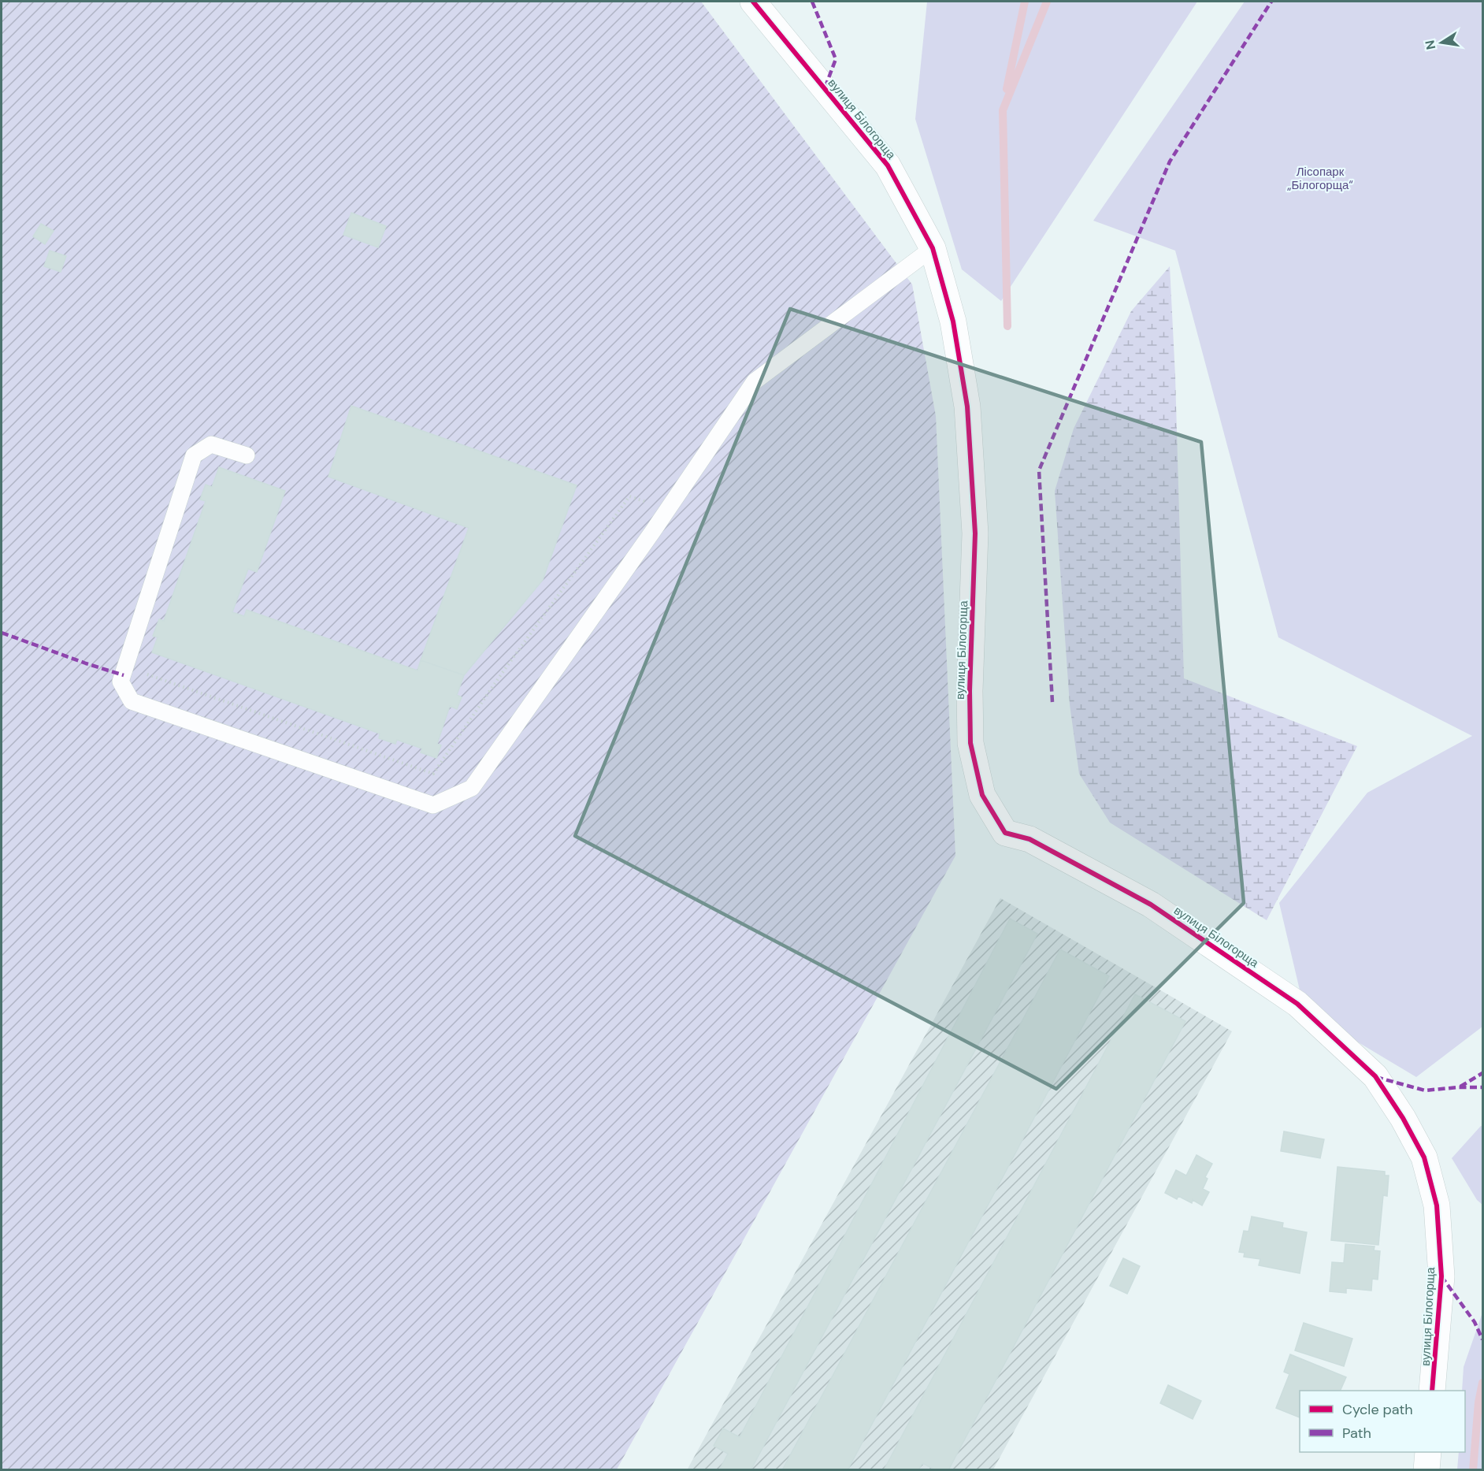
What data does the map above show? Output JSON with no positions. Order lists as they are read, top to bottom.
{
  "streets": {
    "street": ["вулиця Білогорща"]
  },
  "parks": ["Лісопарк „Білогорща“"],
  "legend": ["Cycle path", "Path"],
  "north": "left"
}
